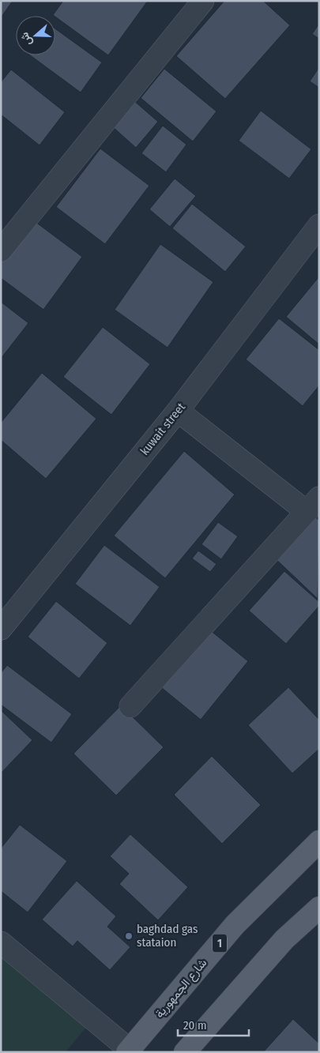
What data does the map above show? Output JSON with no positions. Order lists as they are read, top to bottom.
{
  "streets": {
    "main road": ["1", "شارع الجمهورية"],
    "street": ["kuwait street"]
  },
  "places": ["baghdad gas stataion"],
  "scale_bar": "20 m",
  "north": "left"
}
